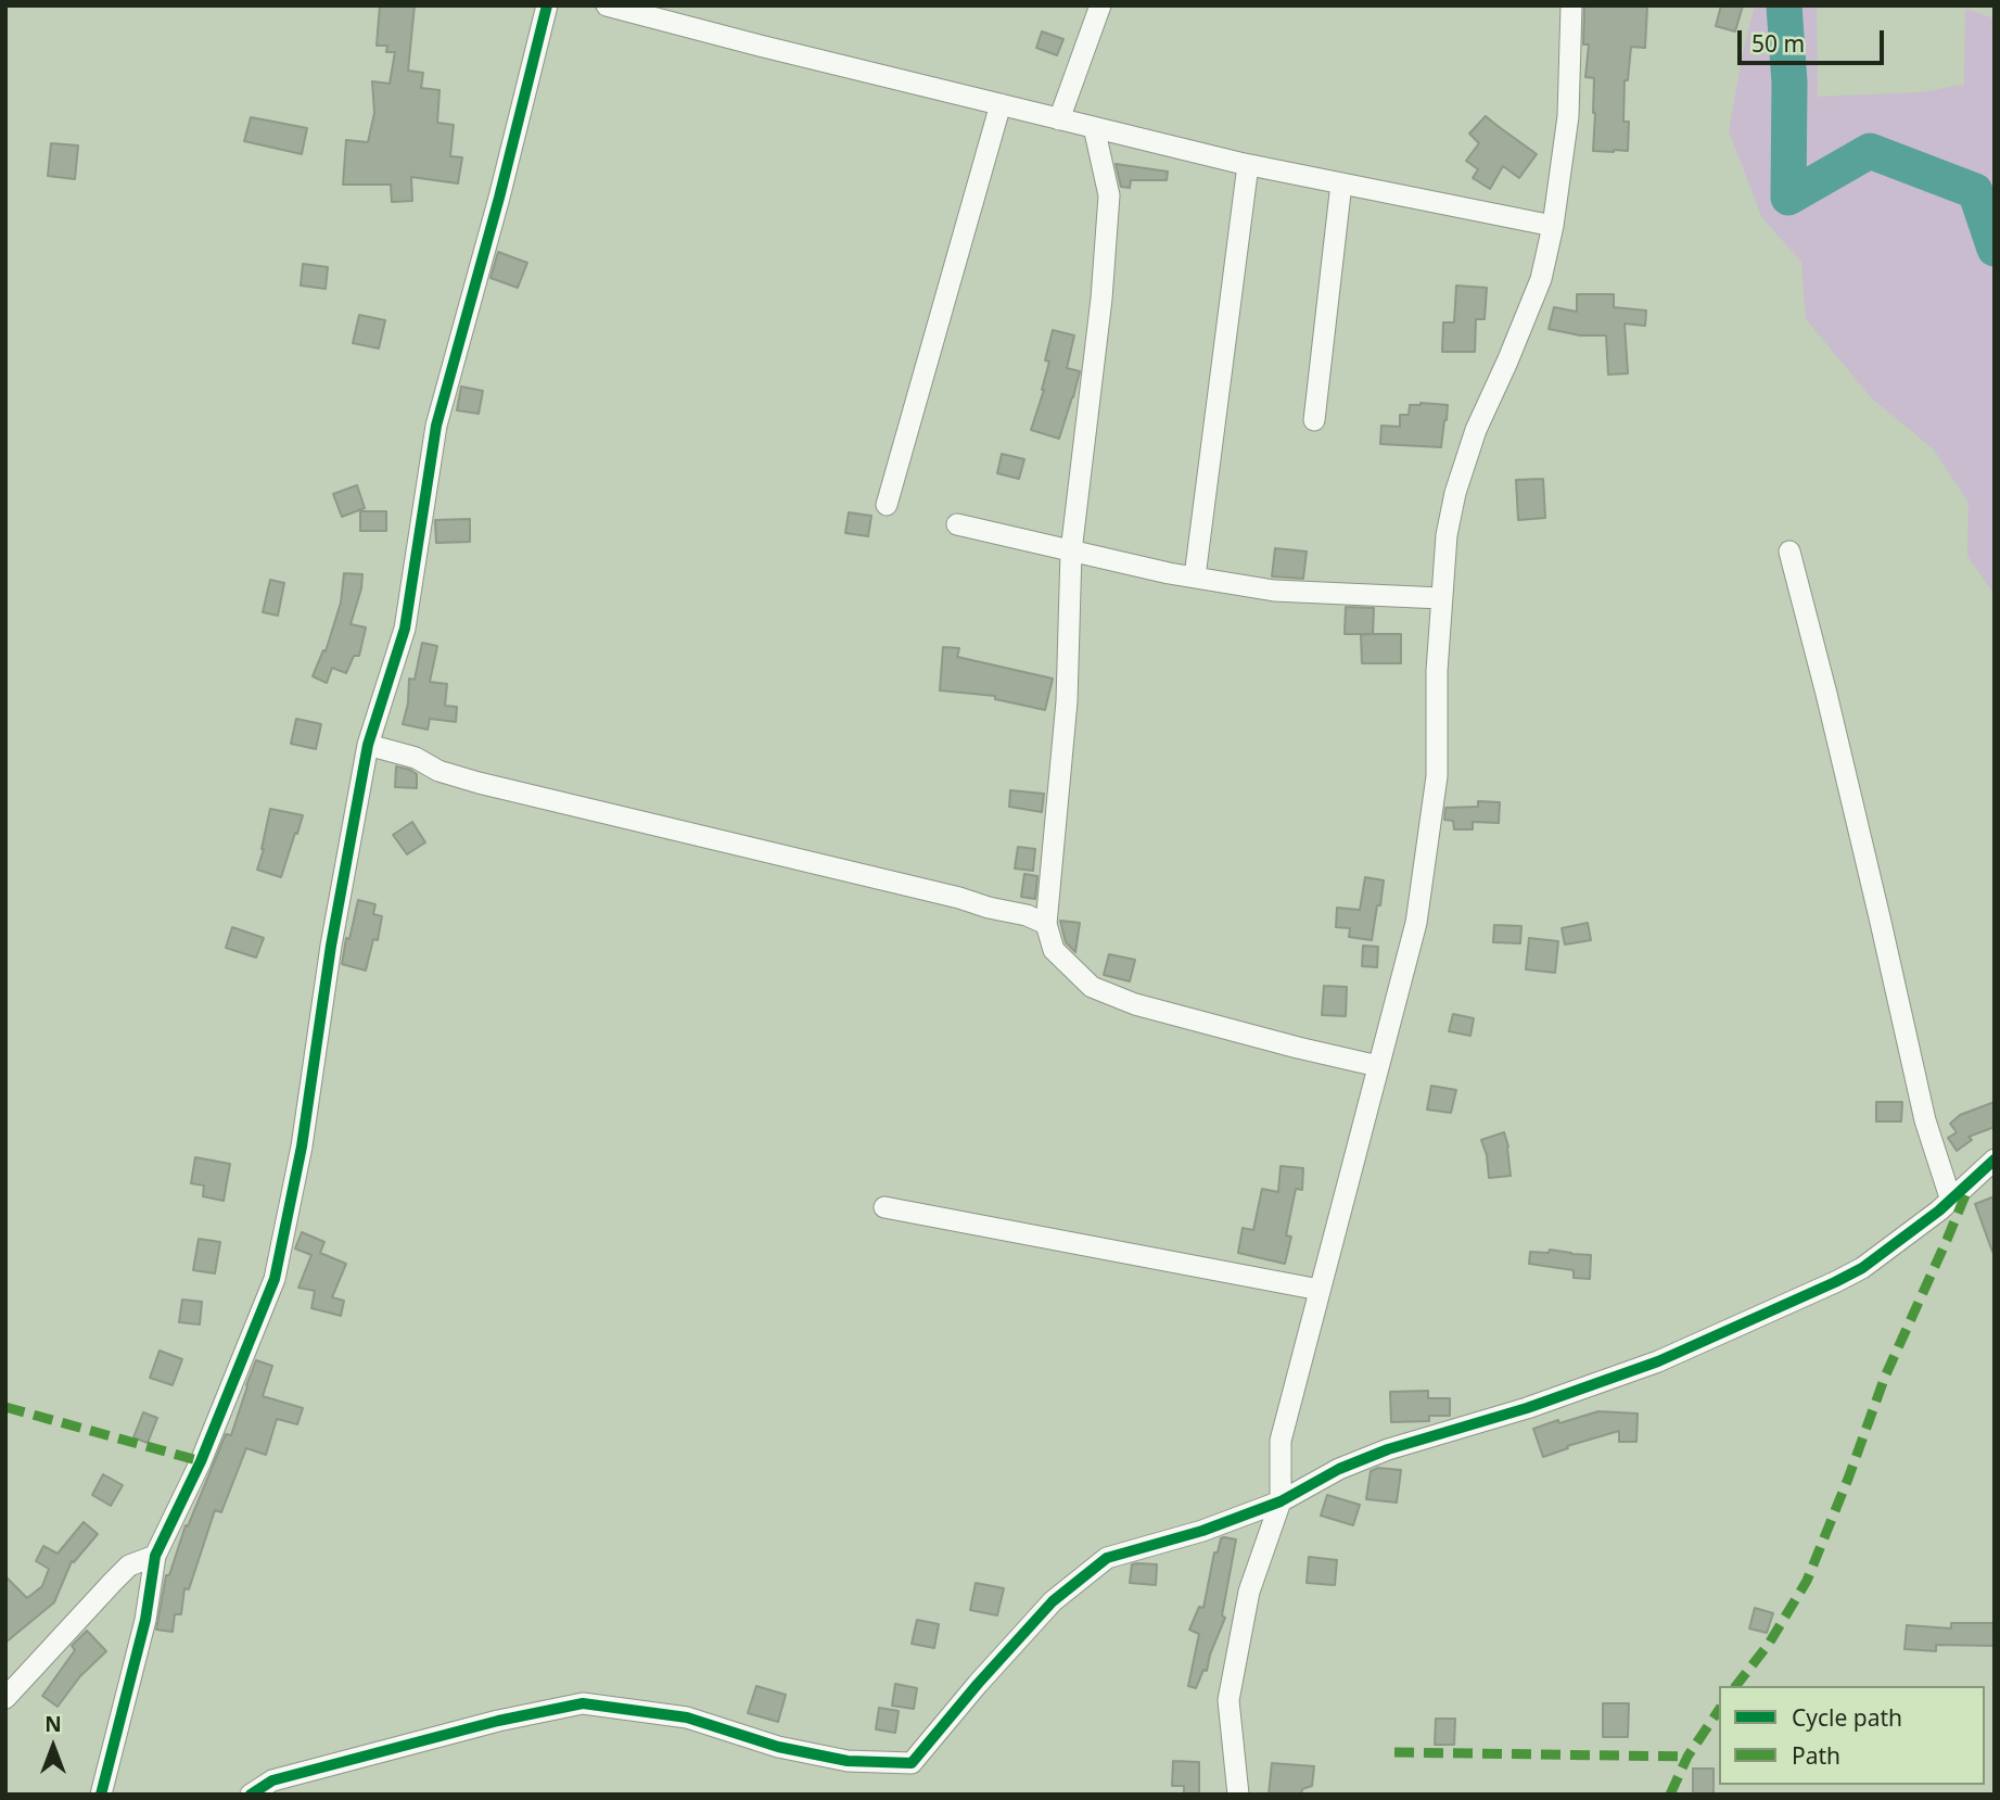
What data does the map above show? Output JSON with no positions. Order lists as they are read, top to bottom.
{
  "legend": ["Cycle path", "Path"],
  "scale_bar": "50 m",
  "north": "top"
}
